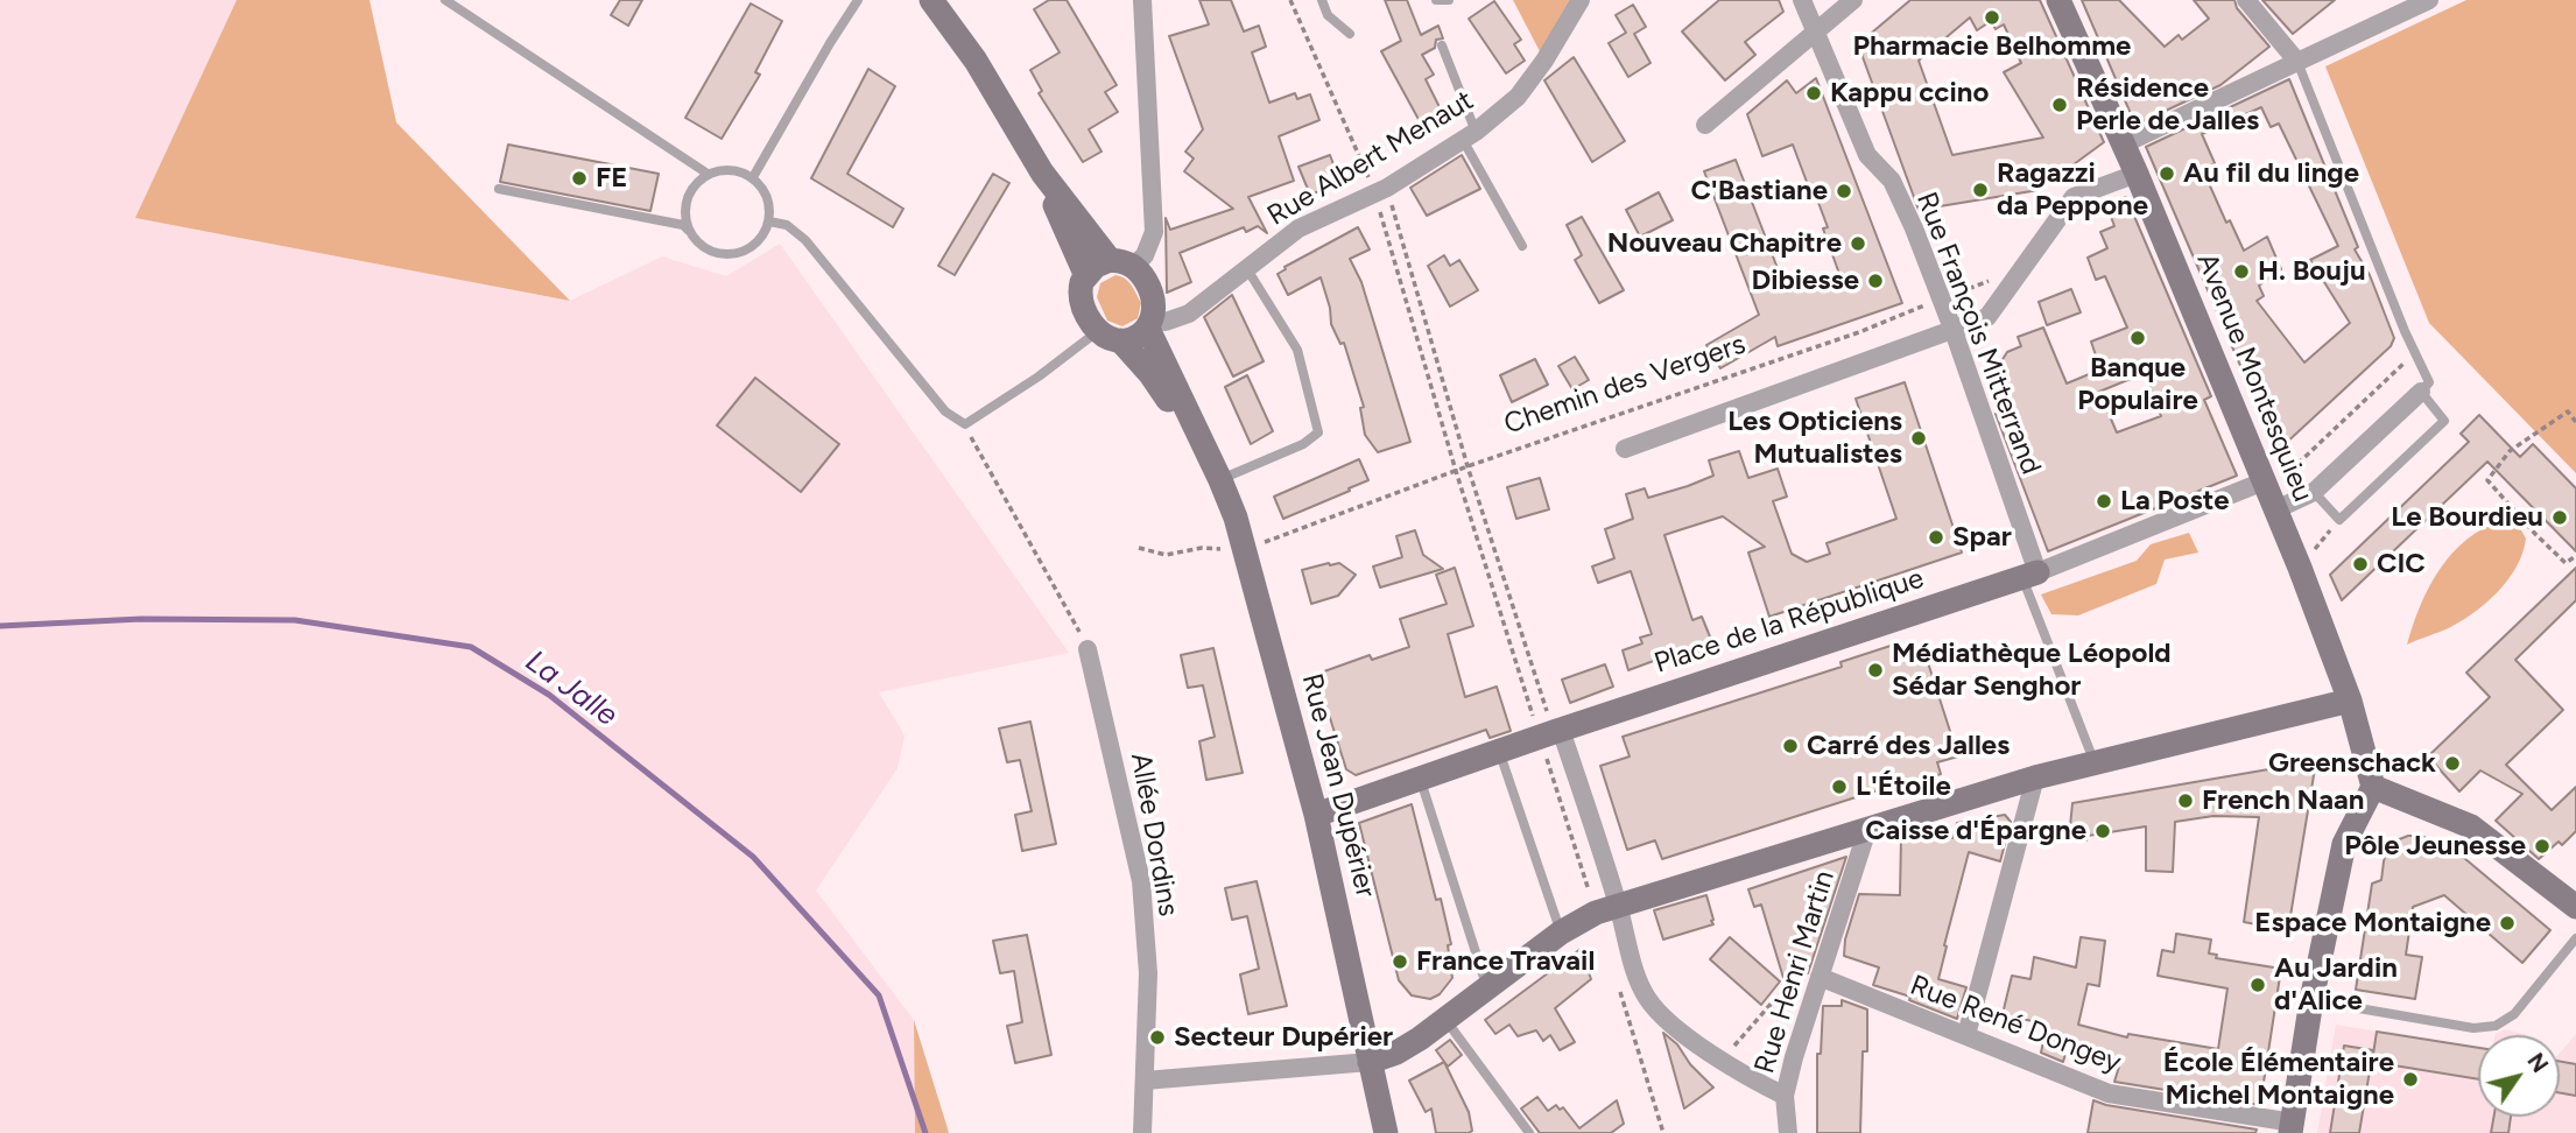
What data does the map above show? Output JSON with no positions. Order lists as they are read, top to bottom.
{
  "streets": {
    "street": [
      "Rue Albert Menaut",
      "Rue François Mitterrand",
      "Avenue Montesquieu",
      "Chemin des Vergers",
      "Place de la République",
      "Rue Jean Dupérier",
      "Allée Dordins",
      "Rue Henri Martin",
      "Rue René Dongey"
    ]
  },
  "crossings": [
    ["Rue Albert Menaut", "Rue Jean Dupérier"],
    ["Rue François Mitterrand", "Chemin des Vergers"],
    ["Rue François Mitterrand", "Place de la République"],
    ["Avenue Montesquieu", "Chemin des Vergers"],
    ["Chemin des Vergers", "Rue Jean Dupérier"],
    ["Place de la République", "Rue Jean Dupérier"],
    ["Rue Henri Martin", "Rue René Dongey"]
  ],
  "water": ["La Jalle"],
  "places": [
    "Pharmacie Belhomme",
    "Kappu ccino",
    "Résidence Perle de Jalles",
    "Au fil du linge",
    "FE",
    "Ragazzi da Peppone",
    "C'Bastiane",
    "Nouveau Chapitre",
    "H. Bouju",
    "Dibiesse",
    "Banque Populaire",
    "Les Opticiens Mutualistes",
    "La Poste",
    "Le Bourdieu",
    "Spar",
    "CIC",
    "Médiathèque Léopold Sédar Senghor",
    "Carré des Jalles",
    "Greenschack",
    "L'Étoile",
    "French Naan",
    "Caisse d'Épargne",
    "Pôle Jeunesse",
    "Espace Montaigne",
    "France Travail",
    "Au Jardin d'Alice",
    "Secteur Dupérier",
    "École Élémentaire Michel Montaigne"
  ],
  "north": "top right"
}
